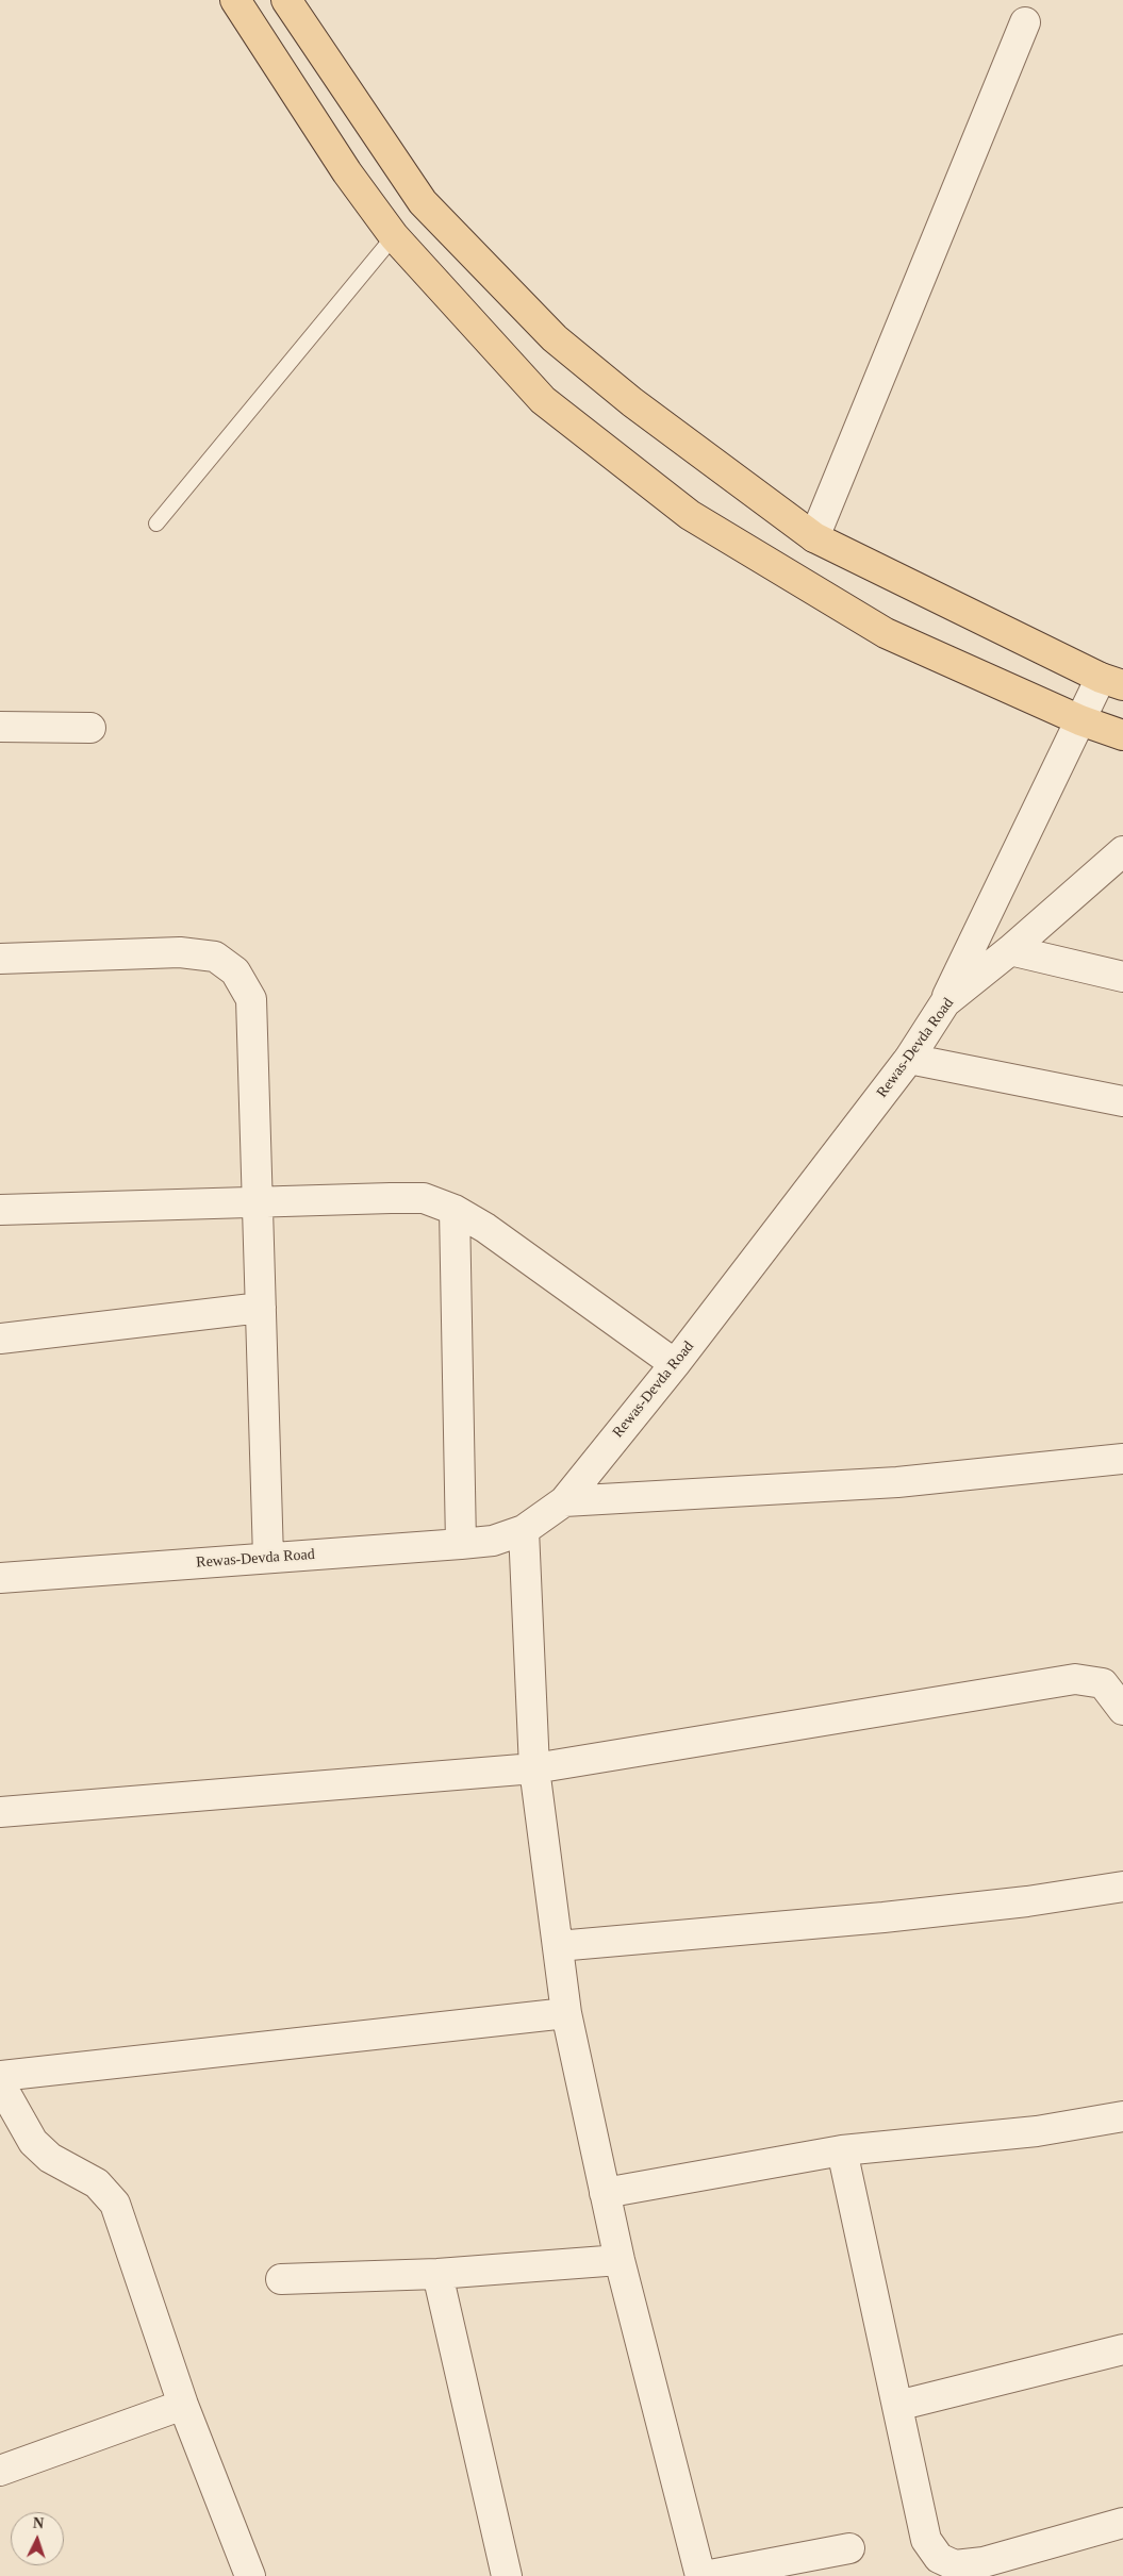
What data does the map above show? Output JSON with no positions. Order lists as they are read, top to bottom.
{
  "streets": {
    "street": ["Rewas-Devda Road"]
  },
  "north": "top"
}
